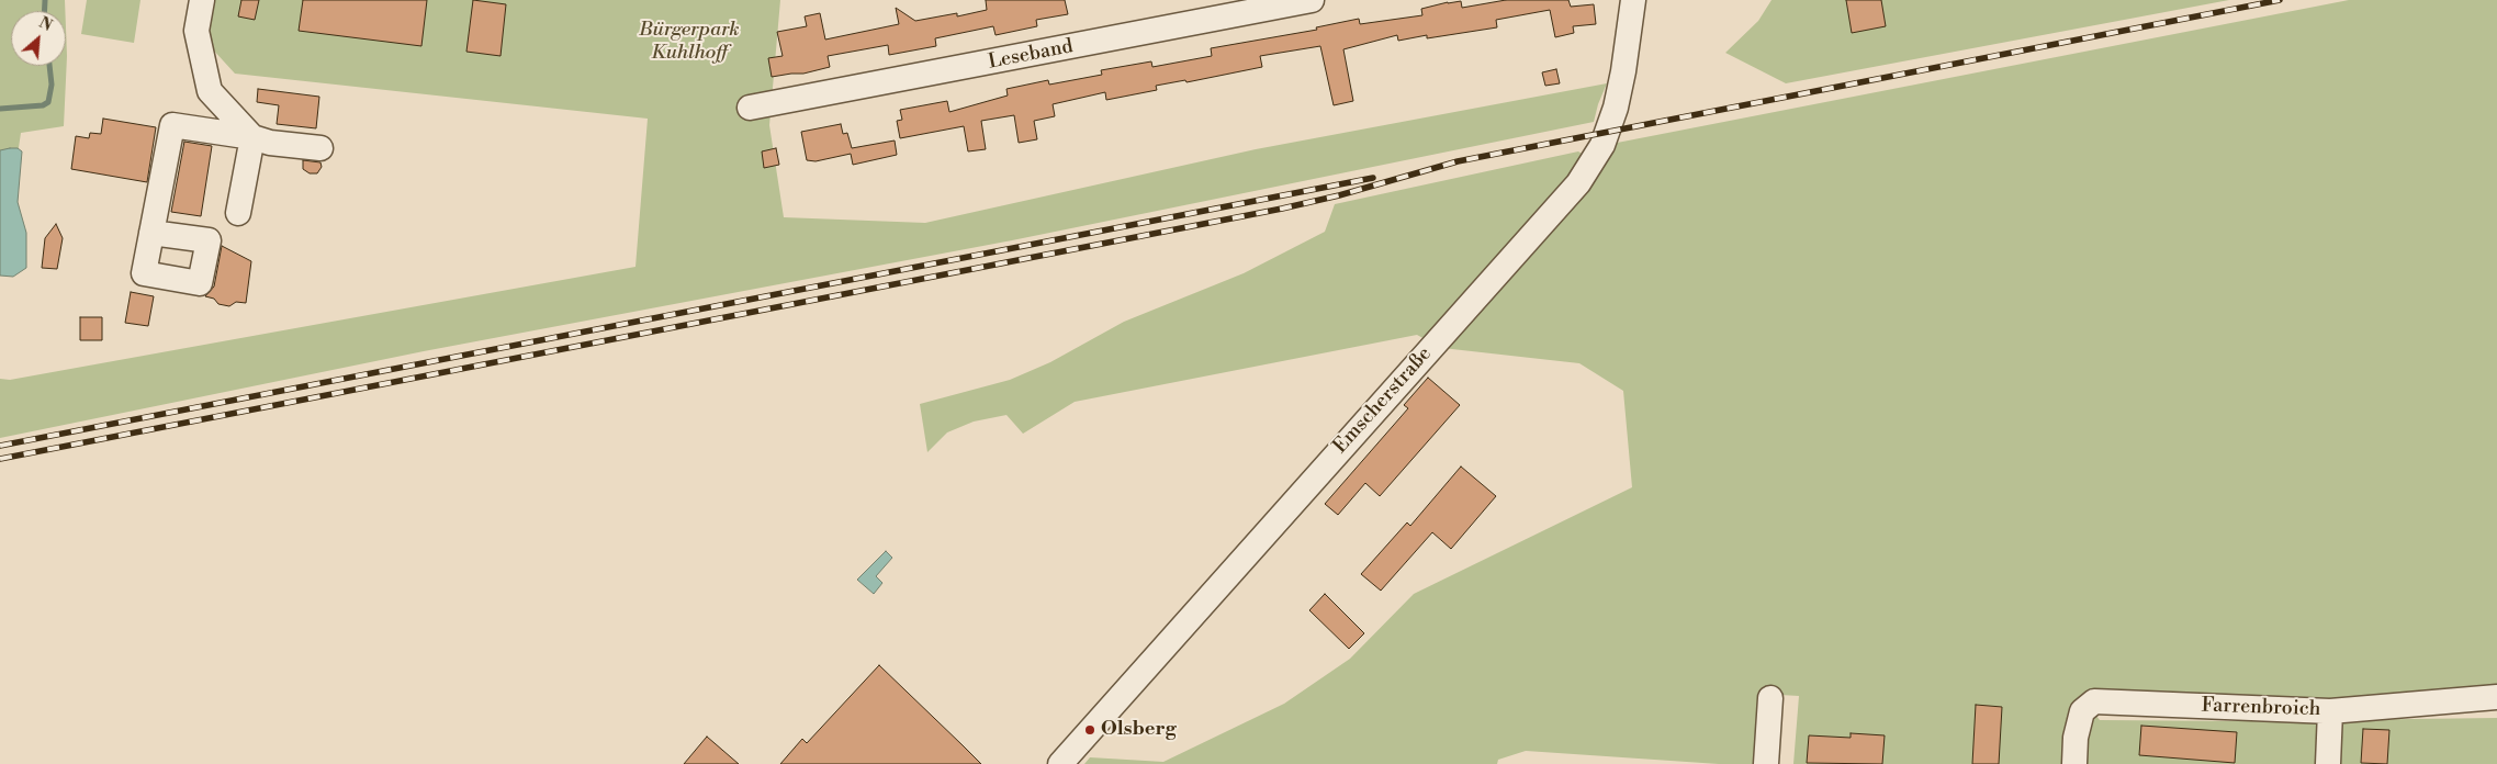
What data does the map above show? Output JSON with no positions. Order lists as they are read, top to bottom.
{
  "streets": {
    "street": ["Leseband", "Emscherstraße", "Farrenbroich"]
  },
  "parks": ["Bürgerpark Kuhlhoff"],
  "places": ["Olsberg"],
  "north": "top right"
}
